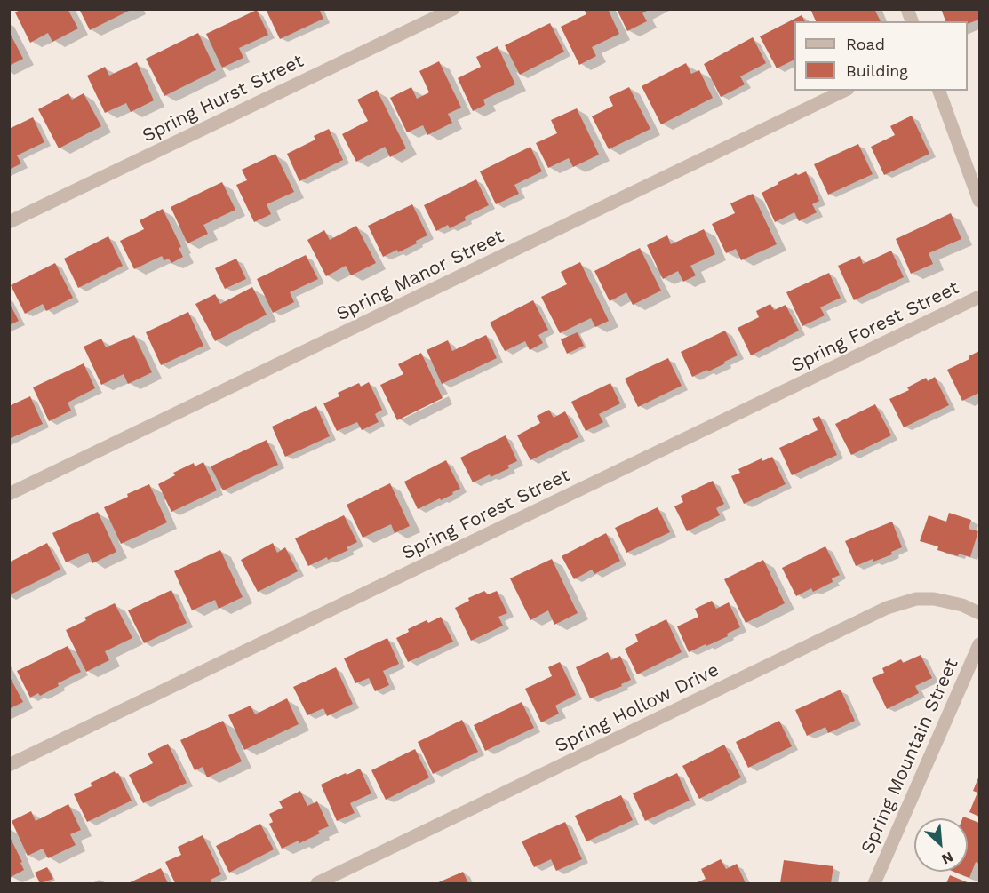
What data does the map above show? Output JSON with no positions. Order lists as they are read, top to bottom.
{
  "streets": {
    "street": [
      "Spring Hurst Street",
      "Spring Manor Street",
      "Spring Forest Street",
      "Spring Hollow Drive",
      "Spring Mountain Street"
    ]
  },
  "legend": ["Road", "Building"],
  "north": "bottom right"
}
